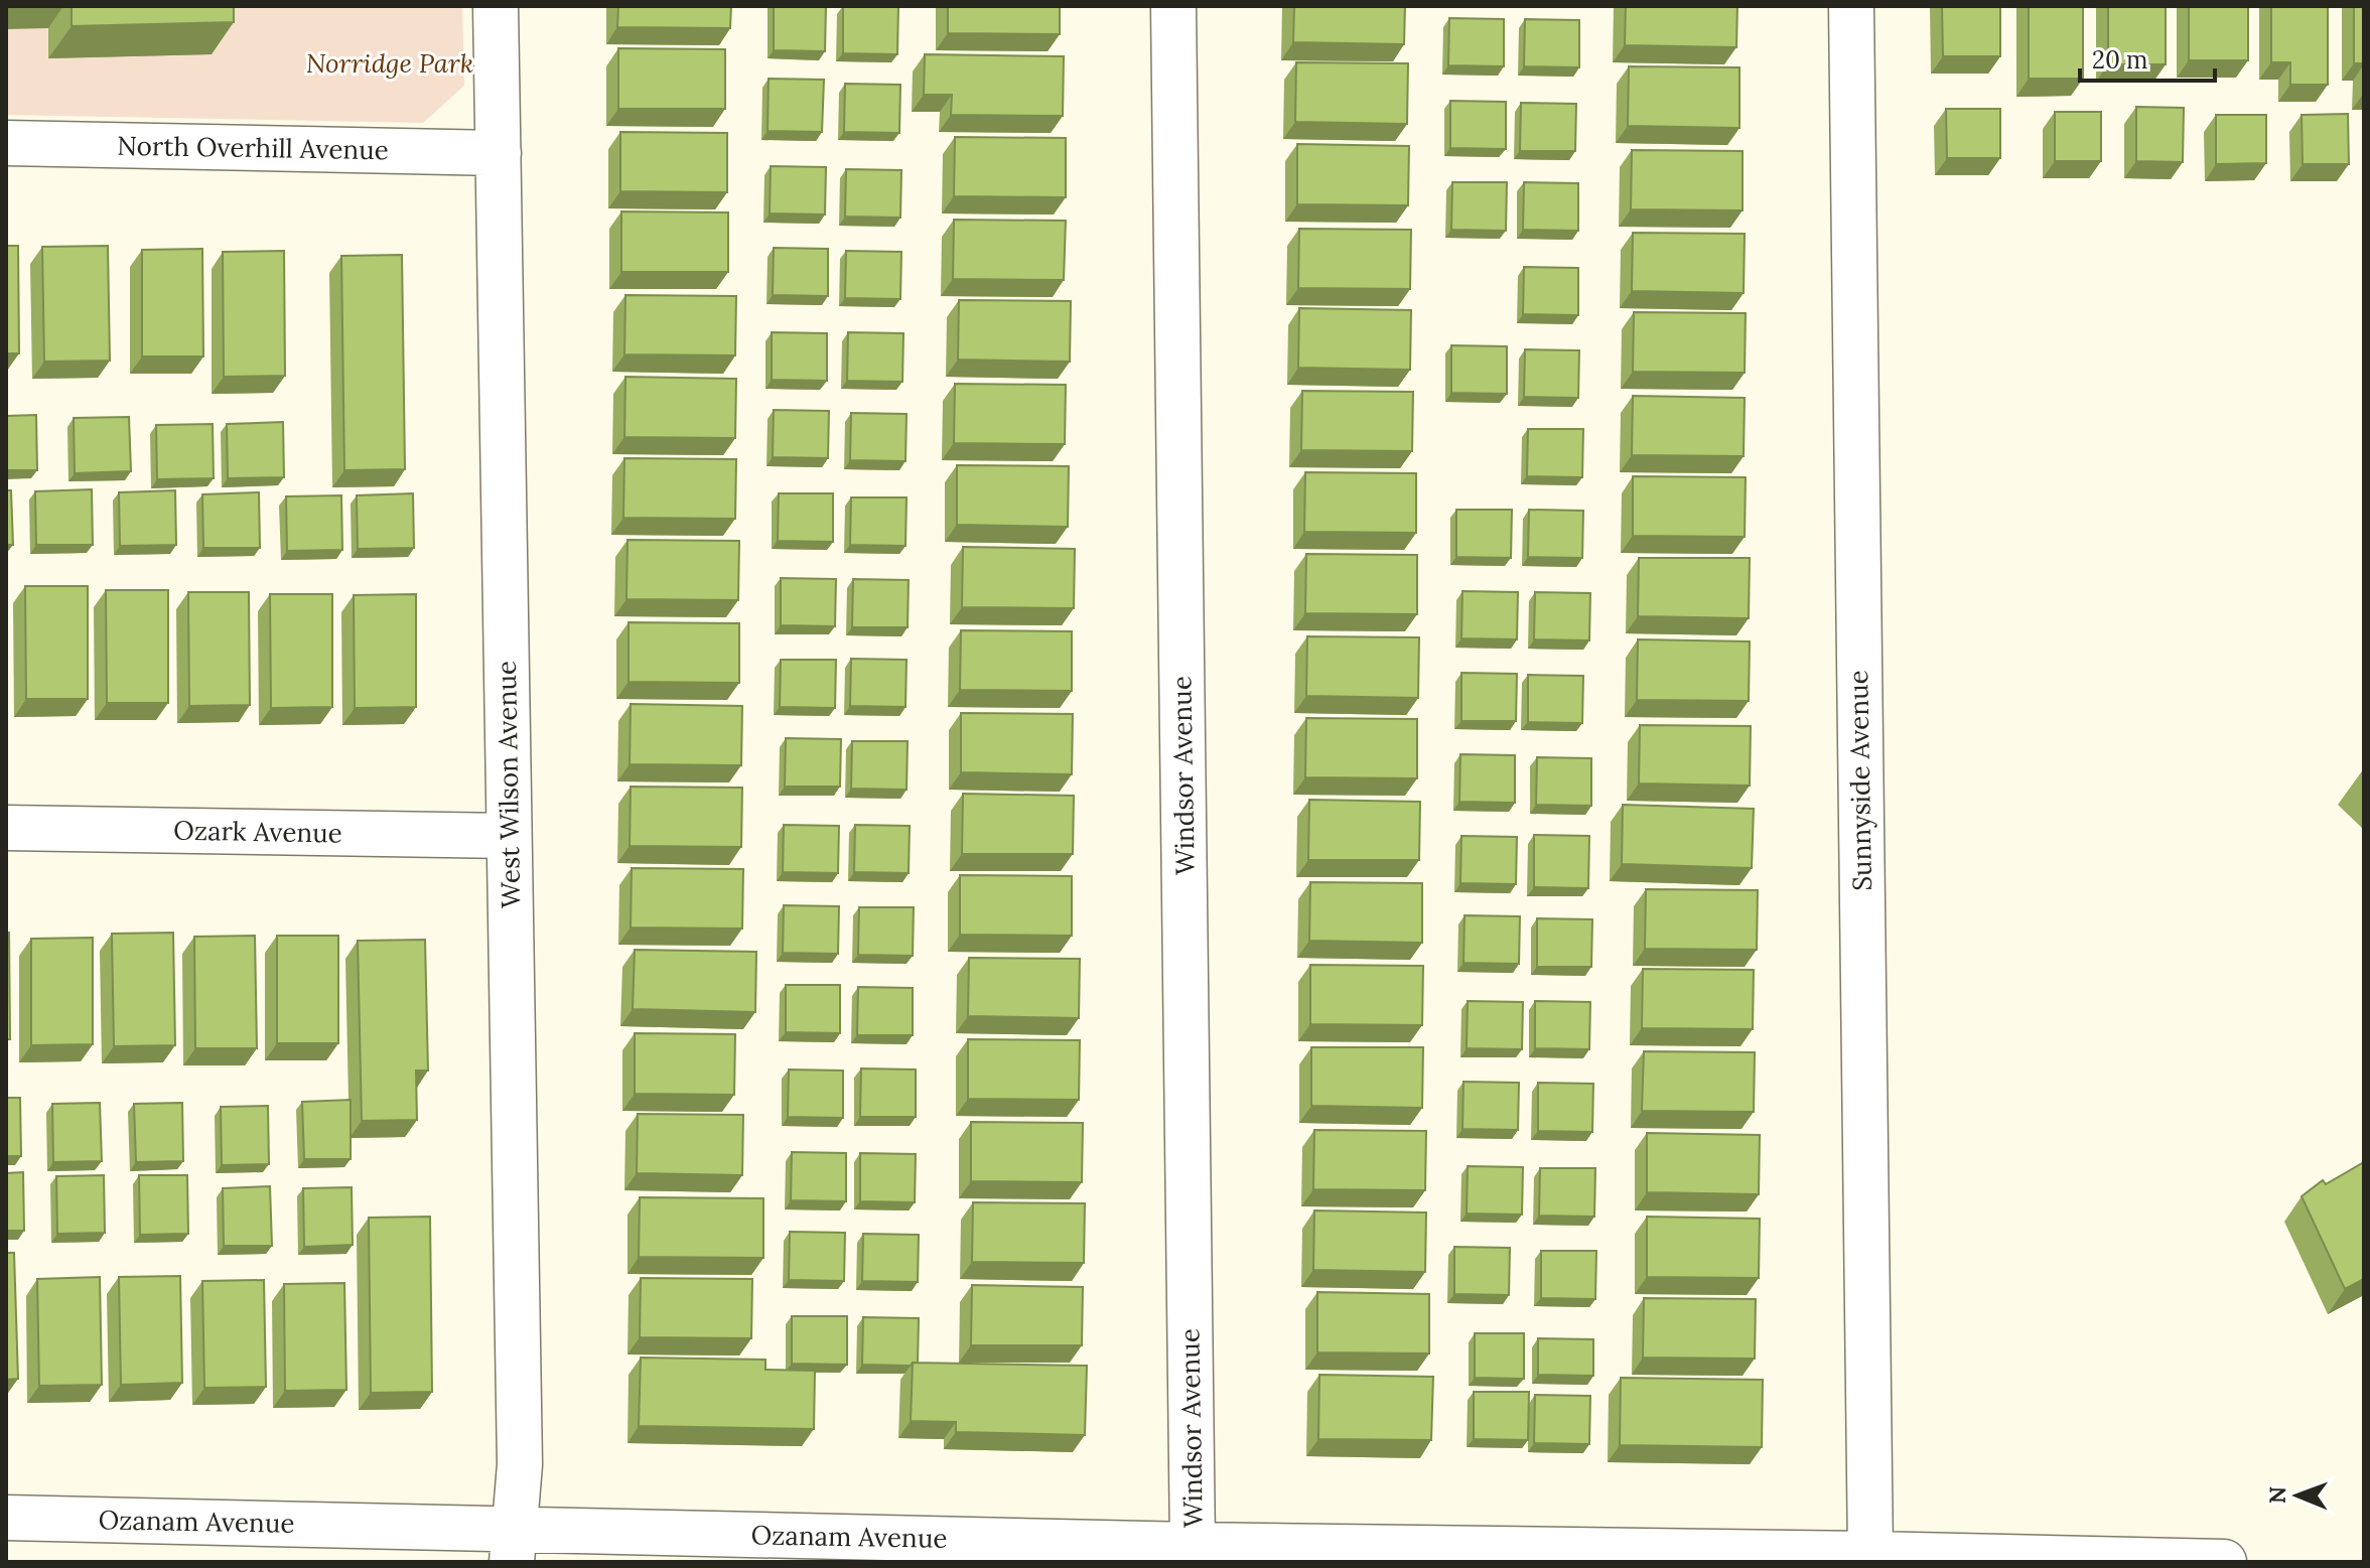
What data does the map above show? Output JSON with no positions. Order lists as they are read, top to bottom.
{
  "streets": {
    "street": [
      "North Overhill Avenue",
      "Windsor Avenue",
      "Sunnyside Avenue",
      "West Wilson Avenue",
      "Ozark Avenue",
      "Ozanam Avenue"
    ]
  },
  "crossings": [
    ["North Overhill Avenue", "West Wilson Avenue"],
    ["Windsor Avenue", "Ozanam Avenue"],
    ["Sunnyside Avenue", "Ozanam Avenue"],
    ["West Wilson Avenue", "Ozark Avenue"],
    ["West Wilson Avenue", "Ozanam Avenue"]
  ],
  "parks": ["Norridge Park"],
  "scale_bar": "20 m",
  "north": "left"
}
